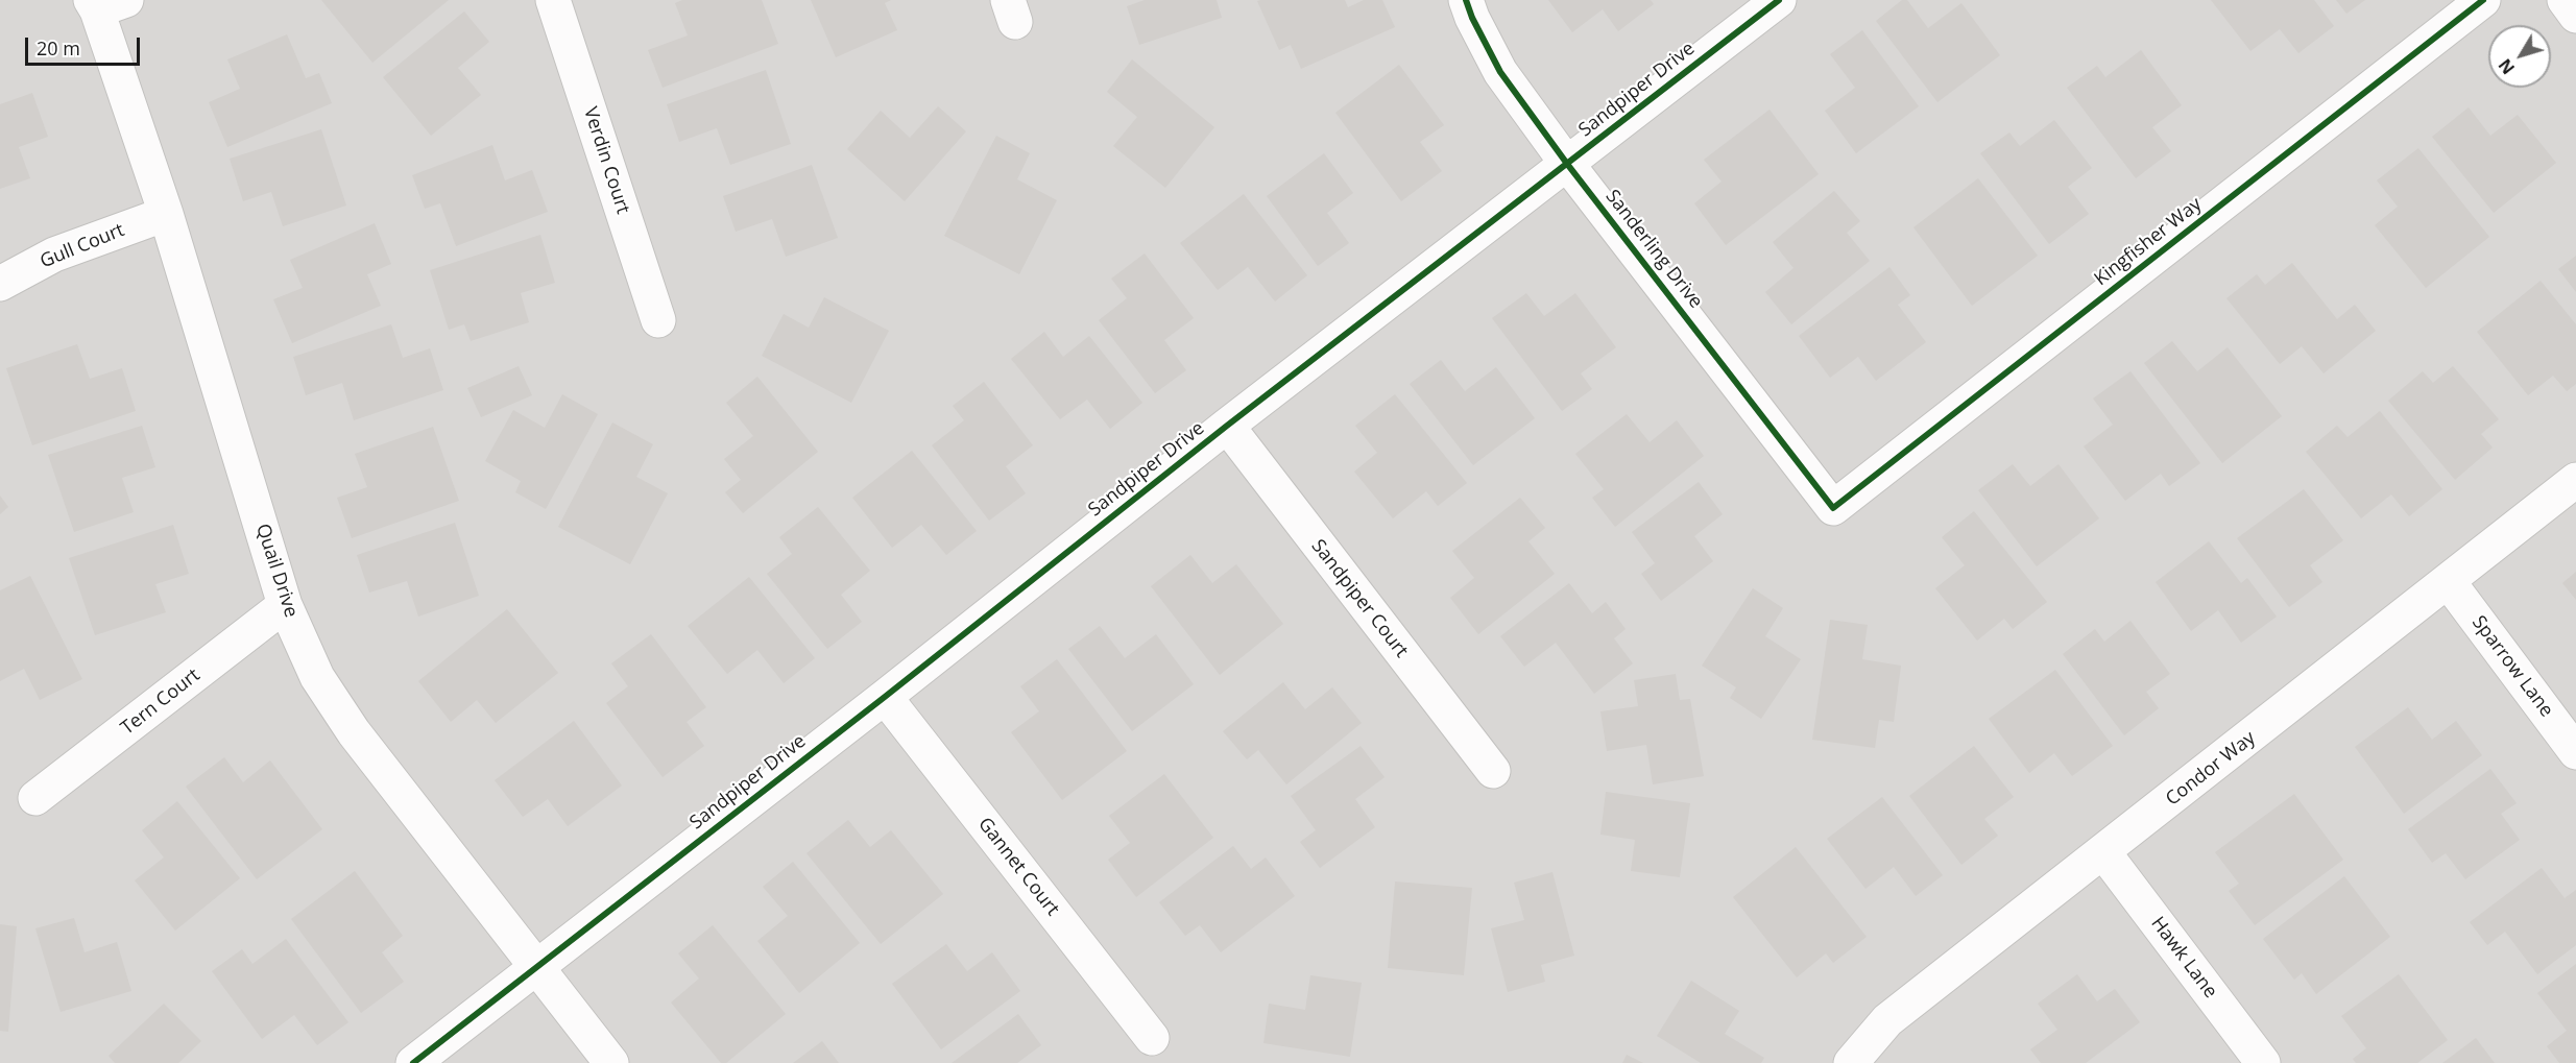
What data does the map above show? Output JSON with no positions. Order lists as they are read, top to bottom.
{
  "streets": {
    "street": [
      "Sandpiper Drive",
      "Verdin Court",
      "Kingfisher Way",
      "Gull Court",
      "Sanderling Drive",
      "Quail Drive",
      "Sandpiper Court",
      "Sparrow Lane",
      "Tern Court",
      "Condor Way",
      "Gannet Court",
      "Hawk Lane"
    ]
  },
  "crossings": [
    ["Sandpiper Drive", "Sanderling Drive"],
    ["Sandpiper Drive", "Quail Drive"],
    ["Sandpiper Drive", "Sandpiper Court"],
    ["Sandpiper Drive", "Gannet Court"],
    ["Kingfisher Way", "Sanderling Drive"],
    ["Gull Court", "Quail Drive"],
    ["Quail Drive", "Tern Court"],
    ["Sparrow Lane", "Condor Way"],
    ["Condor Way", "Hawk Lane"]
  ],
  "scale_bar": "20 m",
  "north": "bottom left"
}
